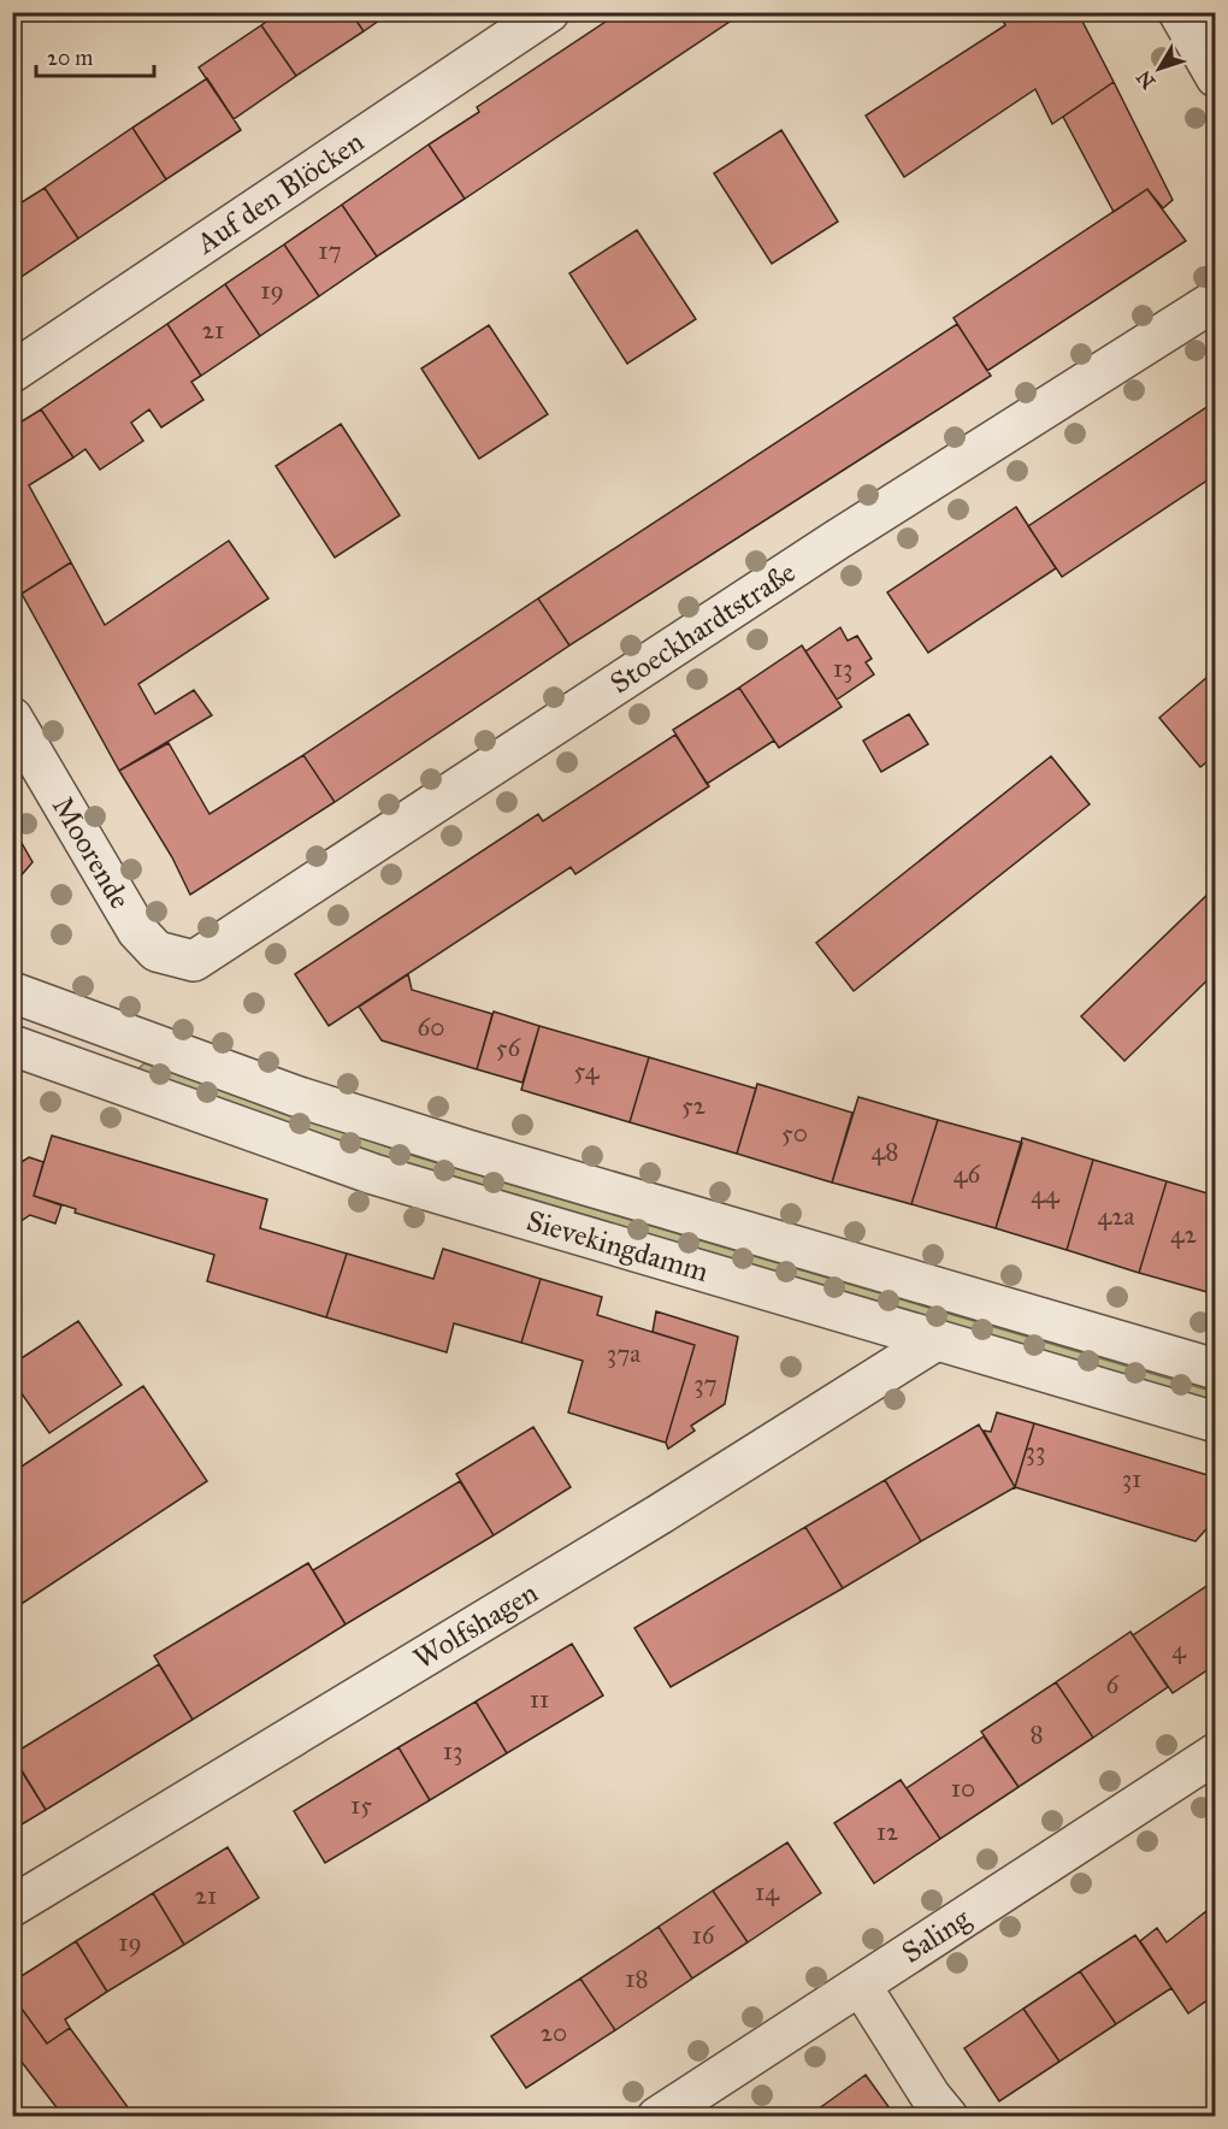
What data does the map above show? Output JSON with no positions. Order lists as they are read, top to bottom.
{
  "streets": {
    "street": [
      "Auf den Blöcken",
      "Stoeckhardtstraße",
      "Moorende",
      "Sievekingdamm",
      "Wolfshagen",
      "Saling"
    ]
  },
  "crossings": [
    ["Stoeckhardtstraße", "Moorende"],
    ["Sievekingdamm", "Wolfshagen"]
  ],
  "house_numbers": [
    "17",
    "19",
    "21",
    "13",
    "60",
    "56",
    "54",
    "52",
    "50",
    "48",
    "46",
    "44",
    "42a",
    "42",
    "37a",
    "37",
    "33",
    "31",
    "4",
    "6",
    "11",
    "8",
    "13",
    "10",
    "15",
    "12",
    "14",
    "21",
    "16",
    "19",
    "18",
    "20"
  ],
  "scale_bar": "20 m",
  "north": "bottom left"
}
